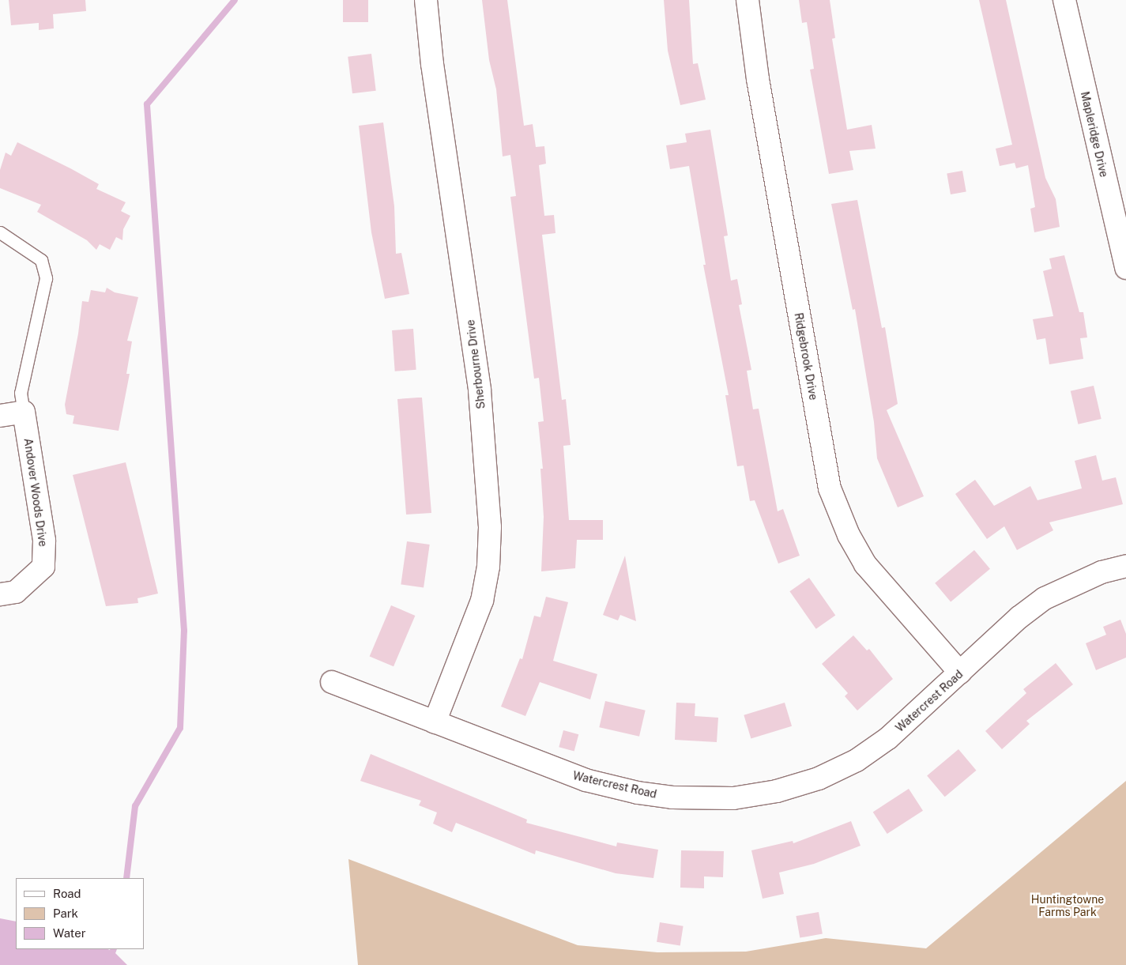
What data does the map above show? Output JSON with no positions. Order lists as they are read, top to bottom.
{
  "streets": {
    "street": [
      "Mapleridge Drive",
      "Ridgebrook Drive",
      "Sherbourne Drive",
      "Andover Woods Drive",
      "Watercrest Road"
    ]
  },
  "crossings": [
    ["Ridgebrook Drive", "Watercrest Road"],
    ["Sherbourne Drive", "Watercrest Road"]
  ],
  "parks": ["Huntingtowne Farms Park"],
  "legend": ["Road", "Park", "Water"]
}
